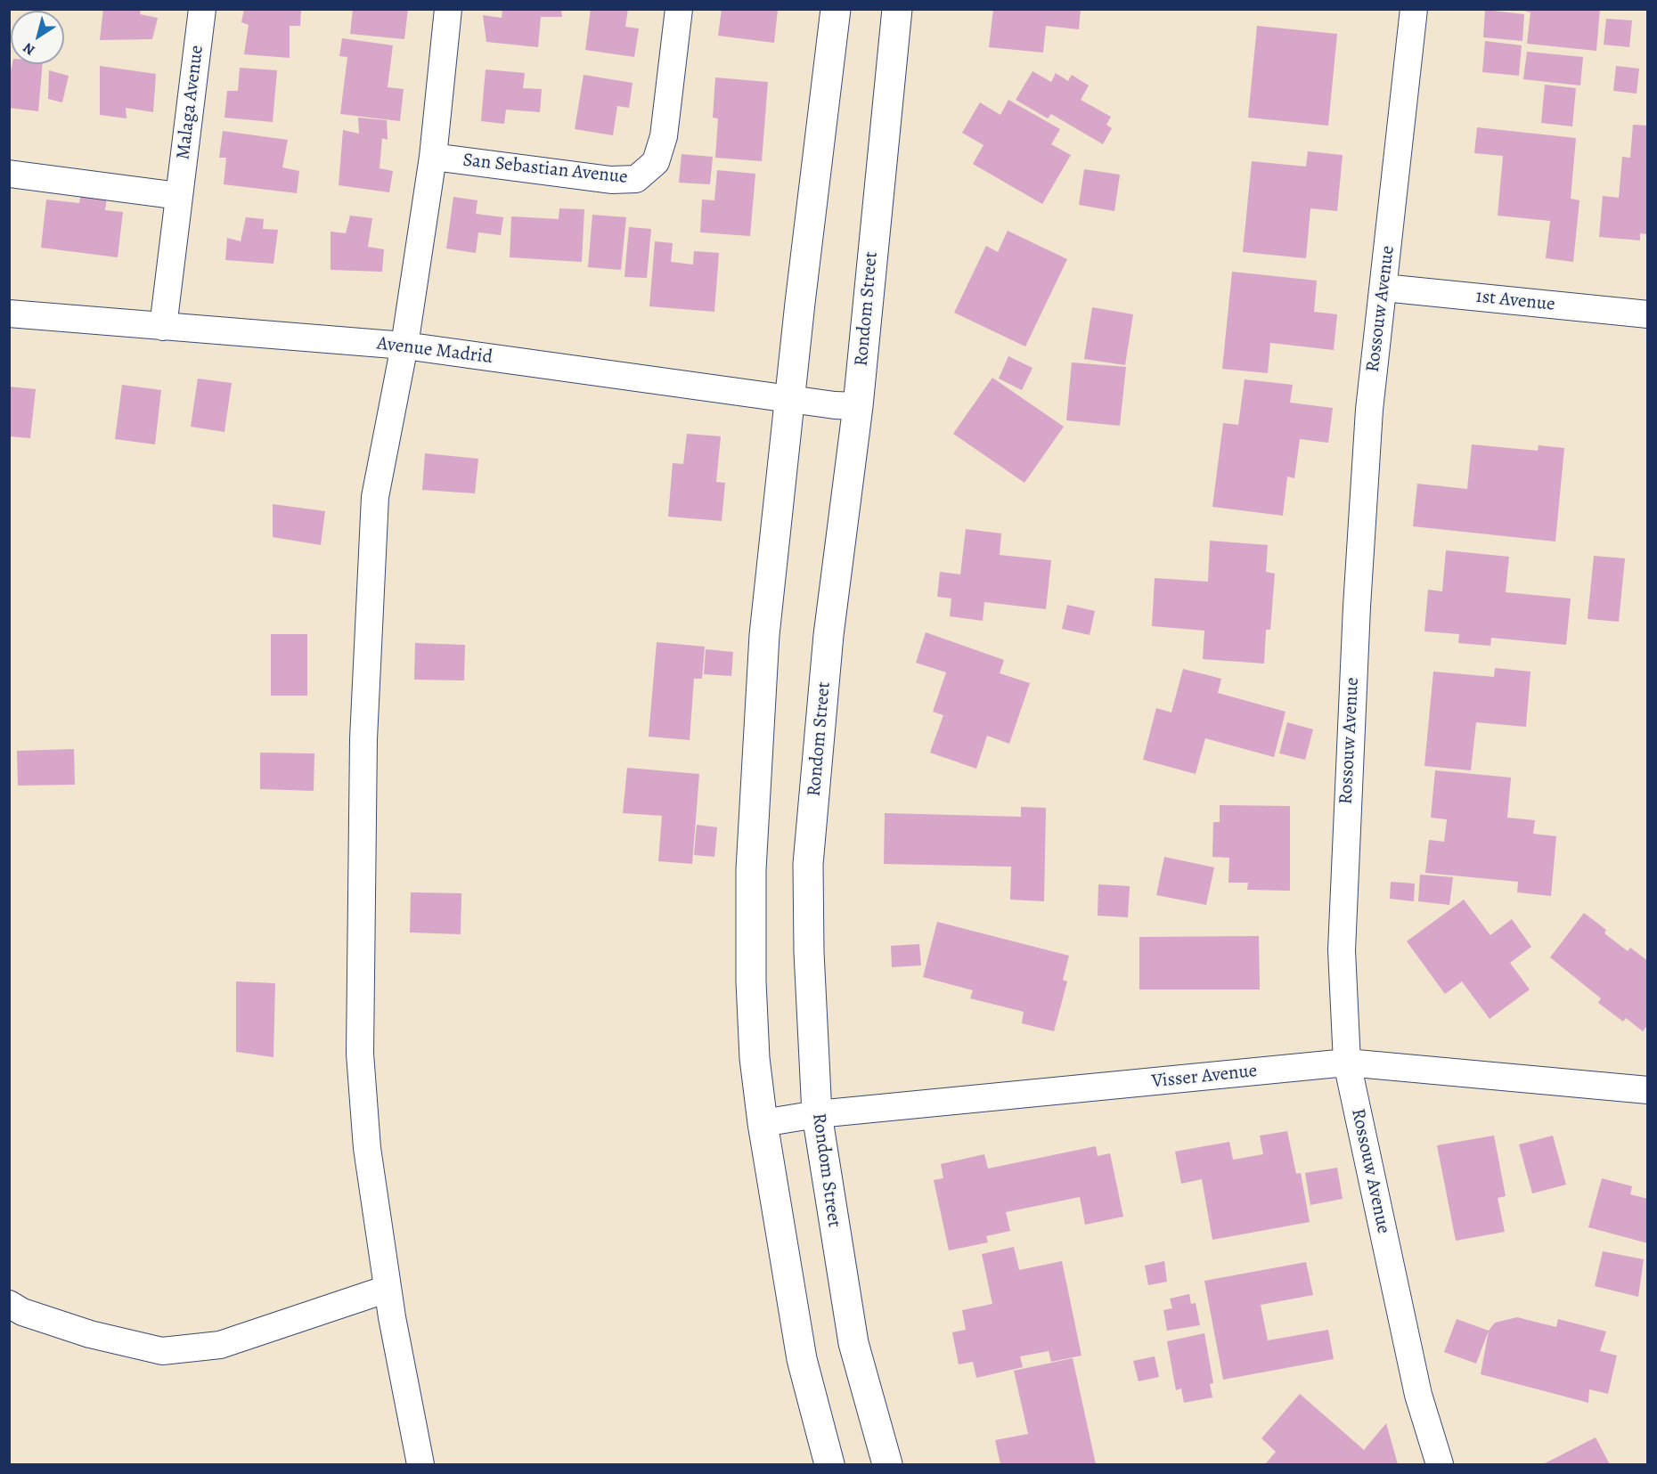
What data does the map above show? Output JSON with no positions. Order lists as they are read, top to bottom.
{
  "streets": {
    "street": [
      "Malaga Avenue",
      "San Sebastian Avenue",
      "1st Avenue",
      "Rondom Street",
      "Rossouw Avenue",
      "Avenue Madrid",
      "Visser Avenue"
    ]
  },
  "crossings": [
    ["Malaga Avenue", "Avenue Madrid"],
    ["1st Avenue", "Rossouw Avenue"],
    ["Rondom Street", "Avenue Madrid"],
    ["Rondom Street", "Visser Avenue"],
    ["Rossouw Avenue", "Visser Avenue"]
  ],
  "north": "bottom left"
}
